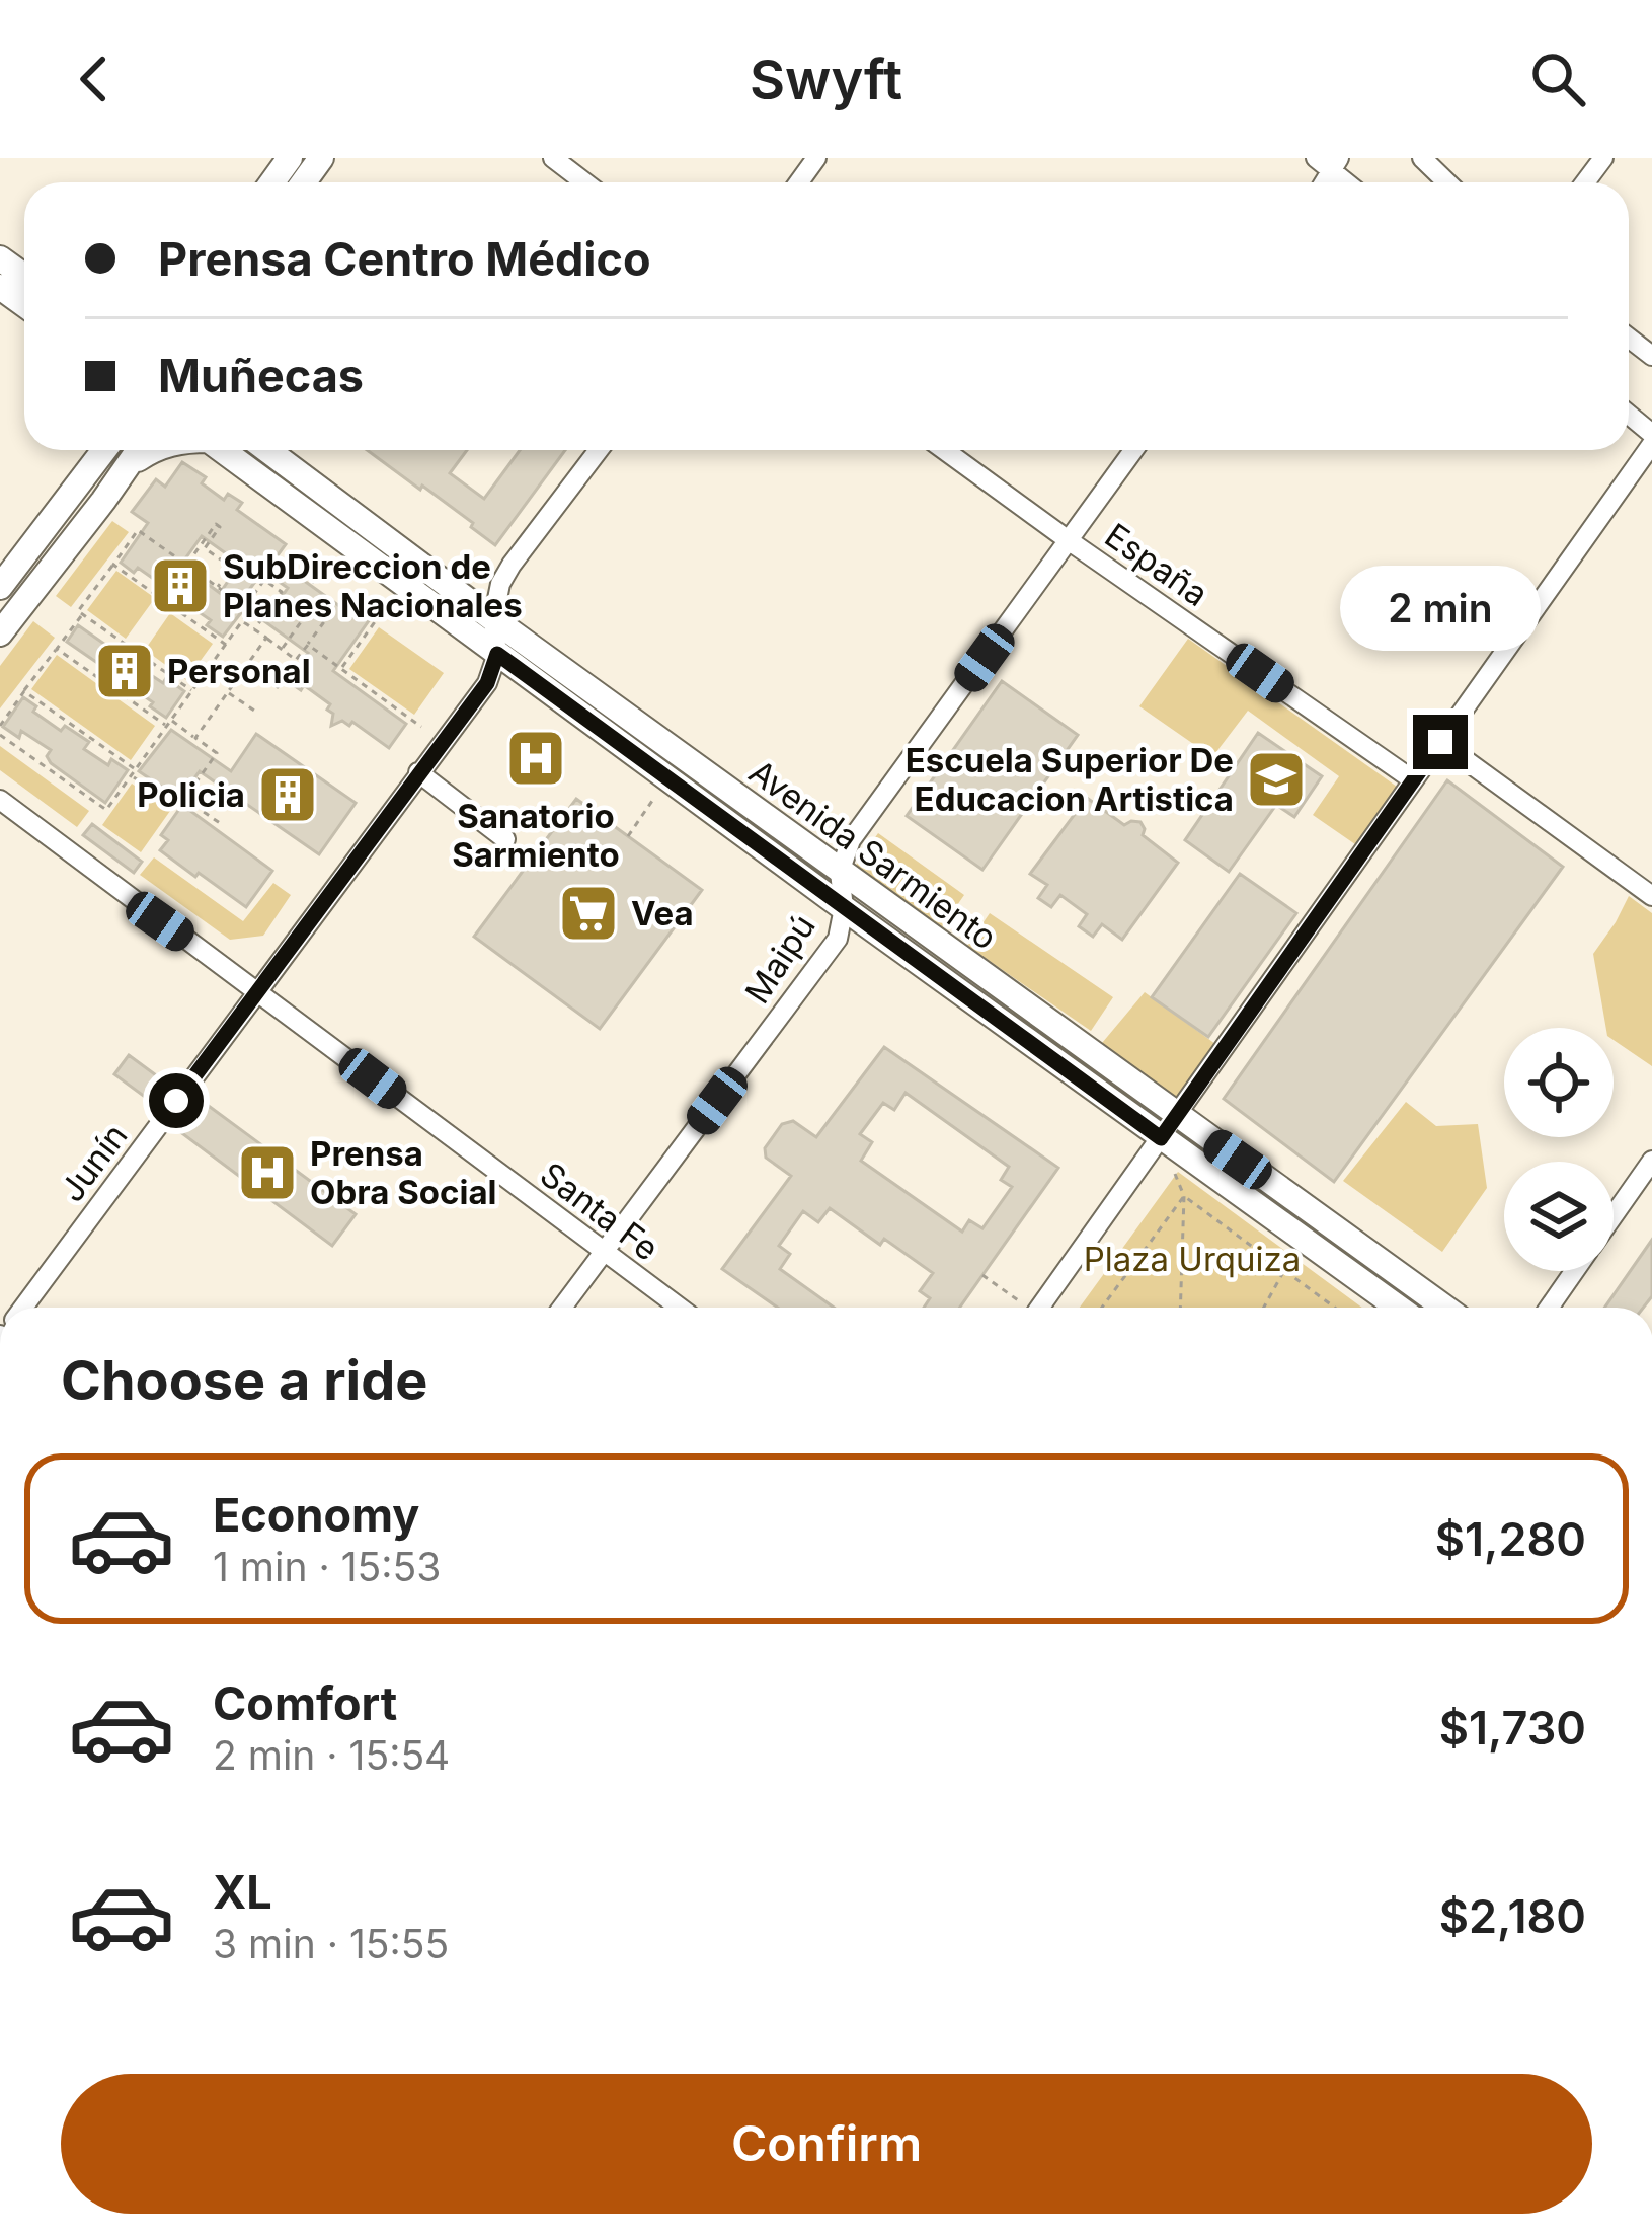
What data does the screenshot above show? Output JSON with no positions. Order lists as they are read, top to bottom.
{
  "streets": {
    "main road": ["Avenida Sarmiento"],
    "street": [
      "España",
      "Maipú",
      "Junín",
      "Santa Fe"
    ]
  },
  "crossings": [
    ["Avenida Sarmiento", "Maipú"],
    ["Avenida Sarmiento", "Junín"],
    ["Maipú", "Santa Fe"],
    ["Junín", "Santa Fe"]
  ],
  "parks": ["Plaza Urquiza"],
  "places": {
    "building": ["SubDireccion de Planes Nacionales", "Personal", "Policia"],
    "hospital": ["Sanatorio Sarmiento", "Prensa Obra Social"],
    "school or university": ["Escuela Superior De Educacion Artistica"],
    "supermarket": ["Vea"]
  },
  "page": {
    "header": "Swyft",
    "banner": ["Prensa Centro Médico", "Muñecas"],
    "bubble": "2 min",
    "heading": "Choose a ride",
    "list": [
      {
        "name": "Economy",
        "note": "1 min · 15:53",
        "value": "$1,280"
      },
      {
        "name": "Comfort",
        "note": "2 min · 15:54",
        "value": "$1,730"
      },
      {
        "name": "XL",
        "note": "3 min · 15:55",
        "value": "$2,180"
      }
    ],
    "buttons": "Confirm"
  }
}
